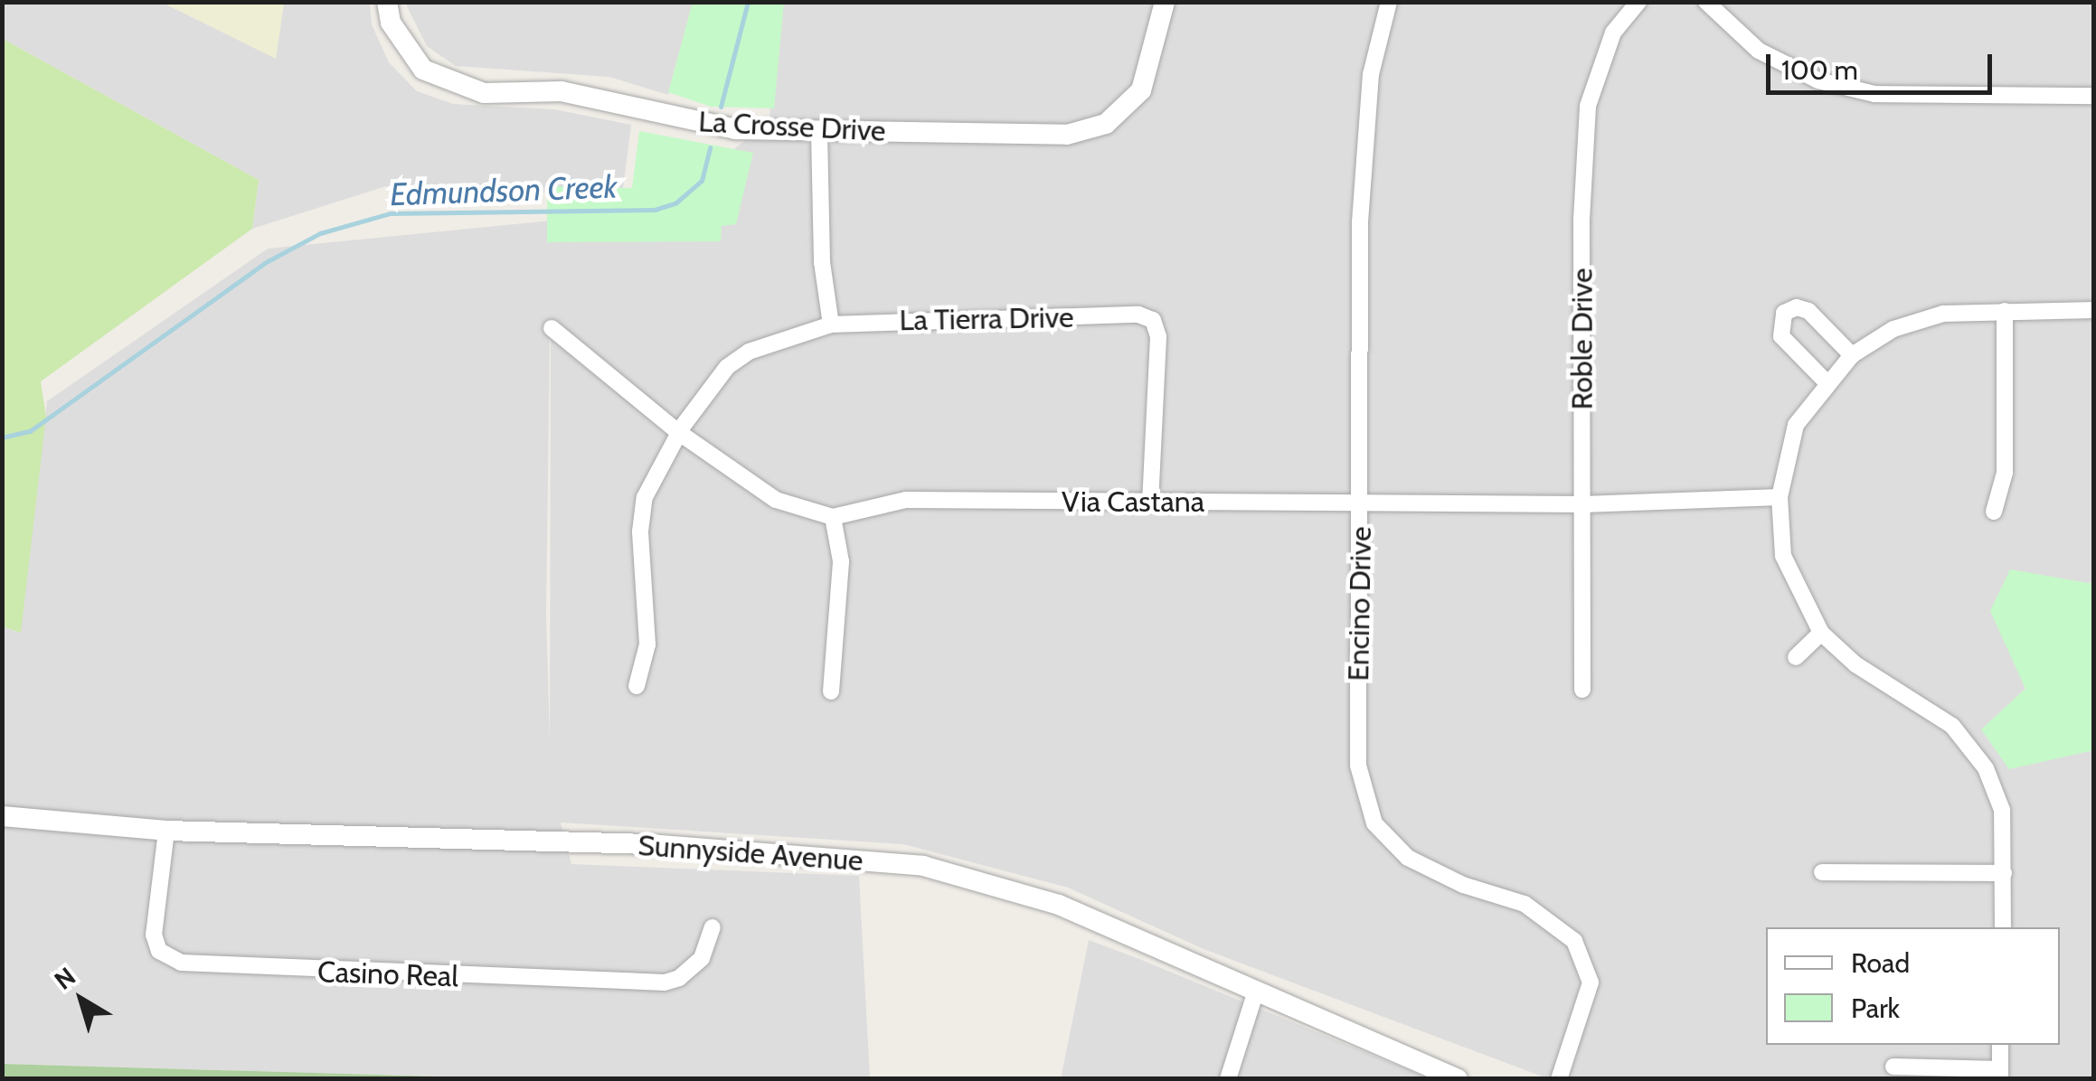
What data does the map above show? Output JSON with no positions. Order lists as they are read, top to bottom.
{
  "streets": {
    "street": [
      "La Crosse Drive",
      "La Tierra Drive",
      "Roble Drive",
      "Via Castana",
      "Encino Drive",
      "Sunnyside Avenue",
      "Casino Real"
    ]
  },
  "crossings": [
    ["La Tierra Drive", "Via Castana"],
    ["Roble Drive", "Via Castana"],
    ["Via Castana", "Encino Drive"],
    ["Sunnyside Avenue", "Casino Real"]
  ],
  "water": ["Edmundson Creek"],
  "legend": ["Road", "Park"],
  "scale_bar": "100 m",
  "north": "top left"
}
